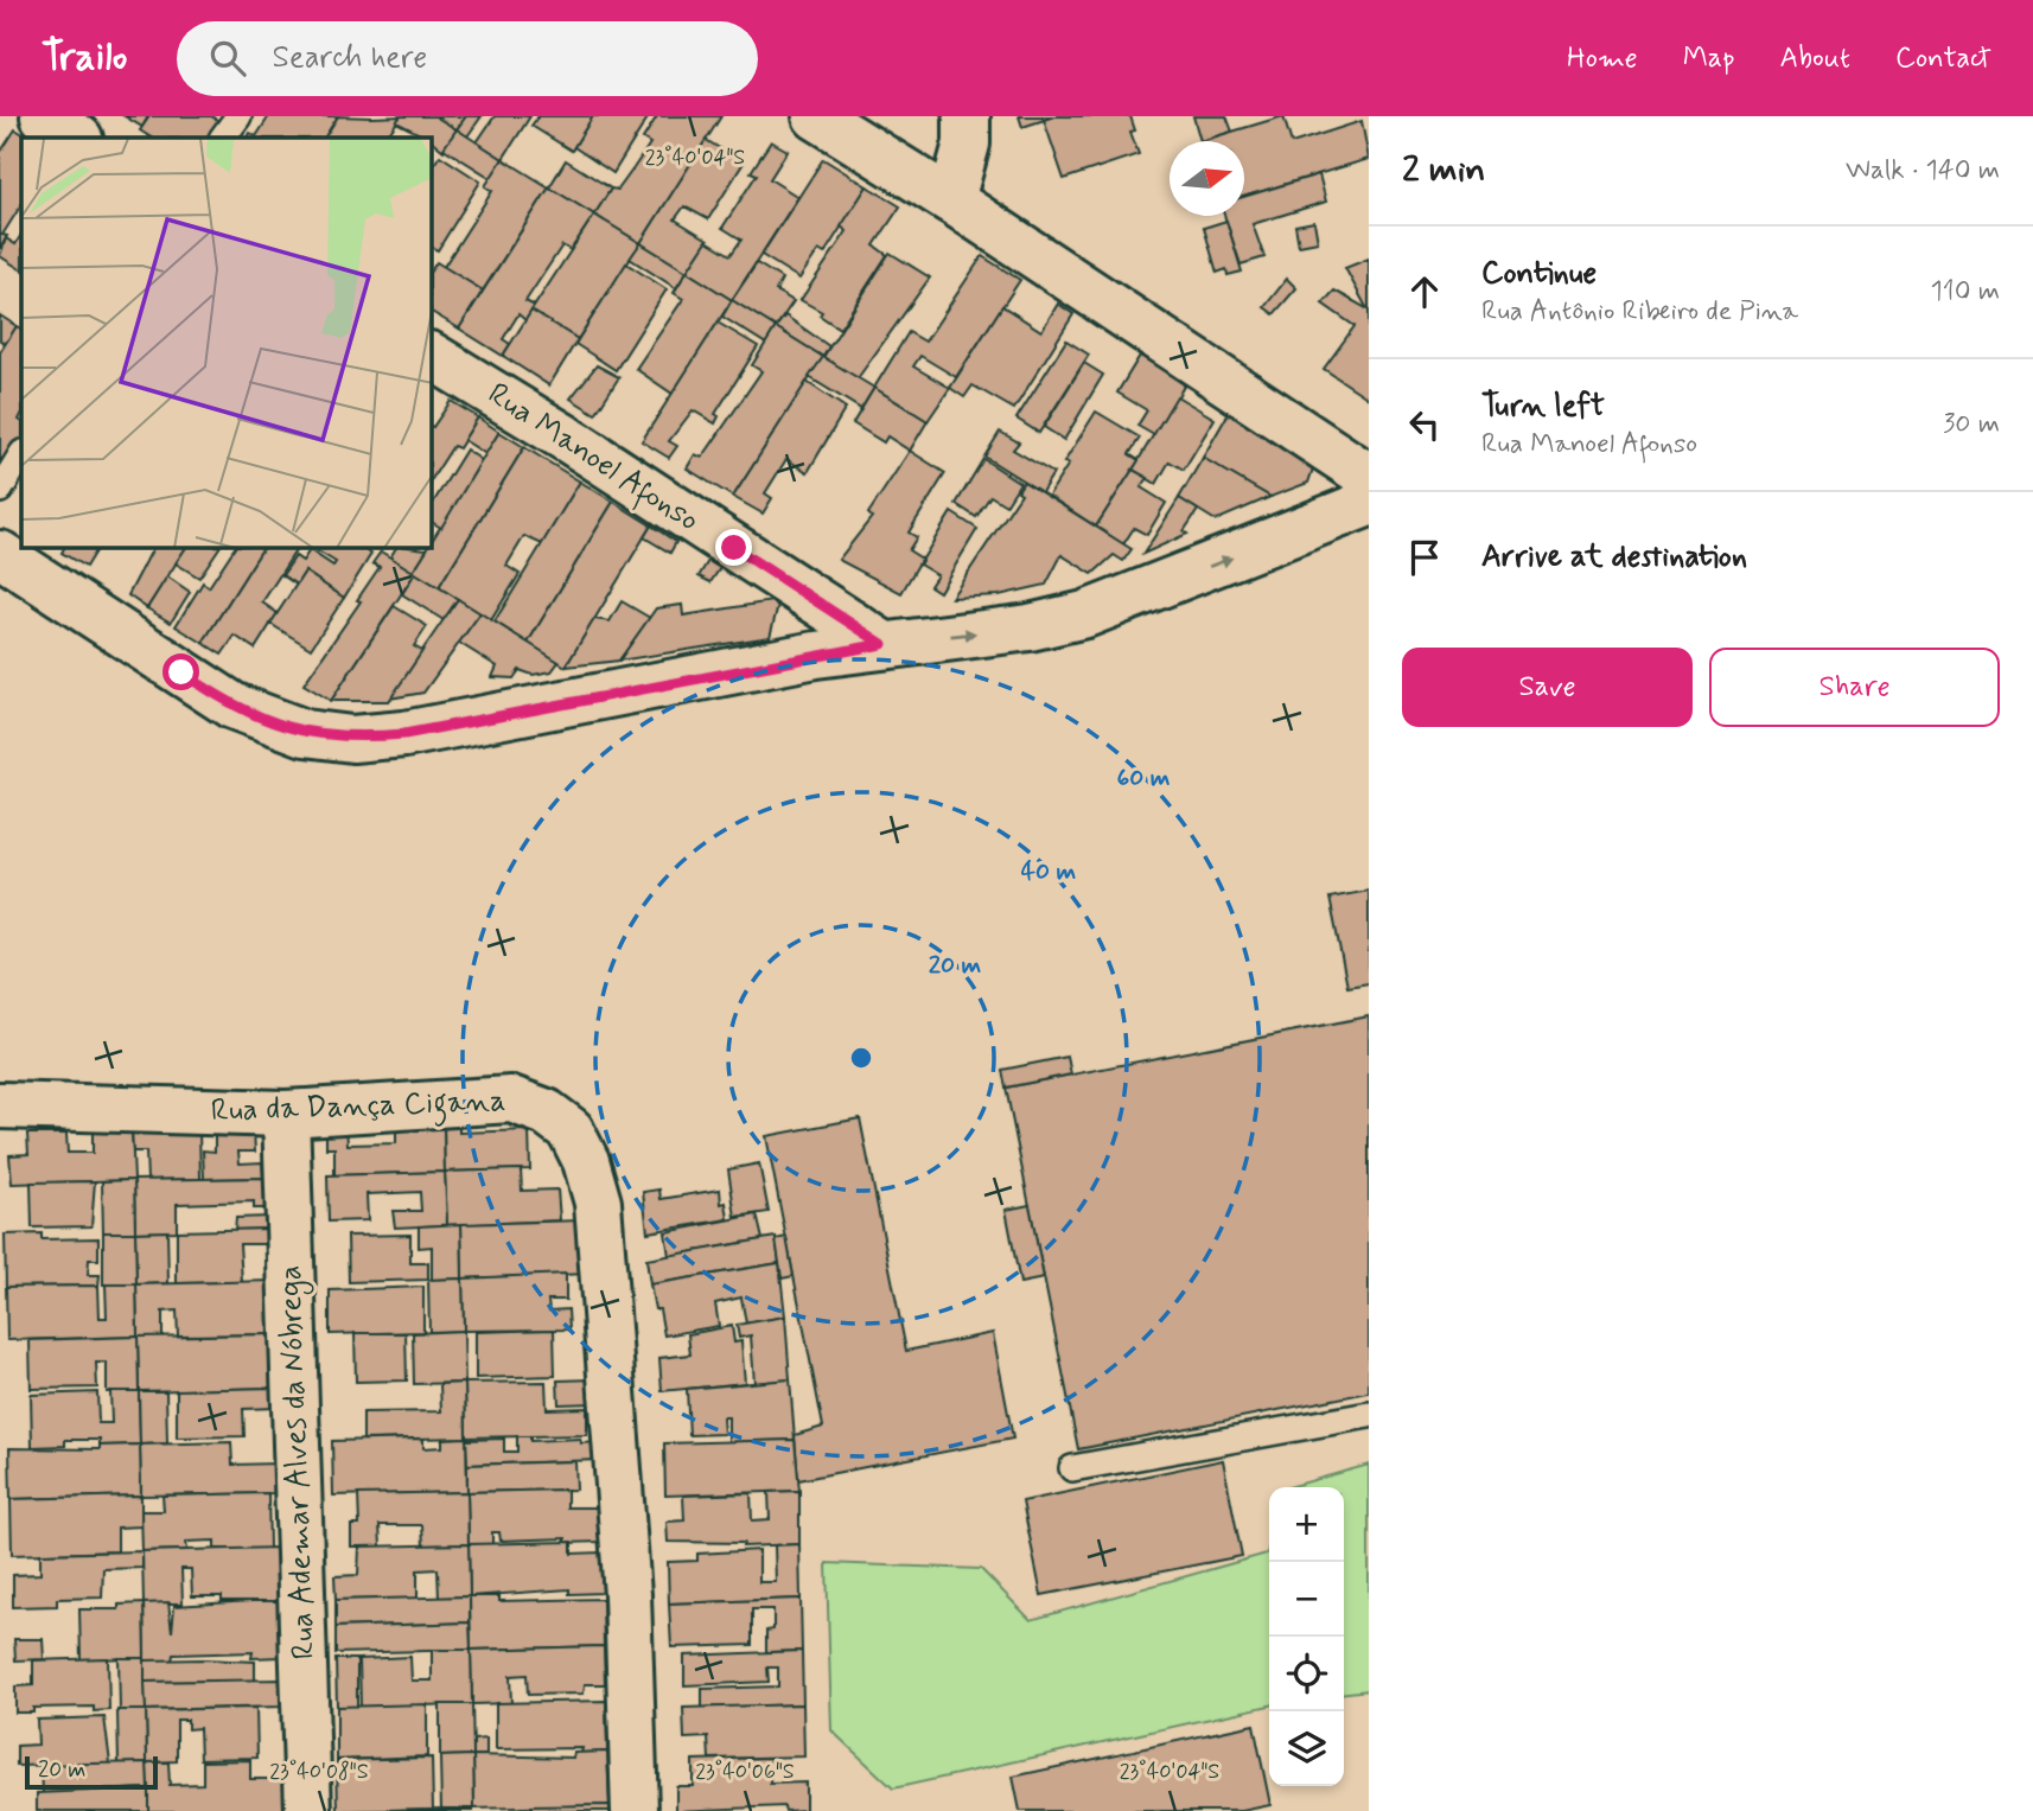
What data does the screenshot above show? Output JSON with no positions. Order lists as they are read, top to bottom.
{
  "streets": {
    "street": ["Rua Manoel Afonso", "Rua da Dança Cigana", "Rua Ademar Alves da Nóbrega"]
  },
  "crossings": [
    ["Rua da Dança Cigana", "Rua Ademar Alves da Nóbrega"]
  ],
  "scale_bar": "20 m",
  "north": "right",
  "page": {
    "header": "Trailo",
    "search": "Search here",
    "nav": [
      "Home",
      "Map",
      "About",
      "Contact"
    ],
    "heading": ["2 min", "Walk · 140 m"],
    "list": [
      ["Continue", "Rua Antônio Ribeiro de Pina", "110 m"],
      ["Turn left", "Rua Manoel Afonso", "30 m"],
      "Arrive at destination"
    ],
    "buttons": ["Save", "Share"],
    "map_buttons": ["+", "−"],
    "scale": "20 m"
  },
  "coordinates": ["23°40'04\"S", "23°40'08\"S", "23°40'06\"S"],
  "rings": ["60 m", "40 m", "20 m"]
}
